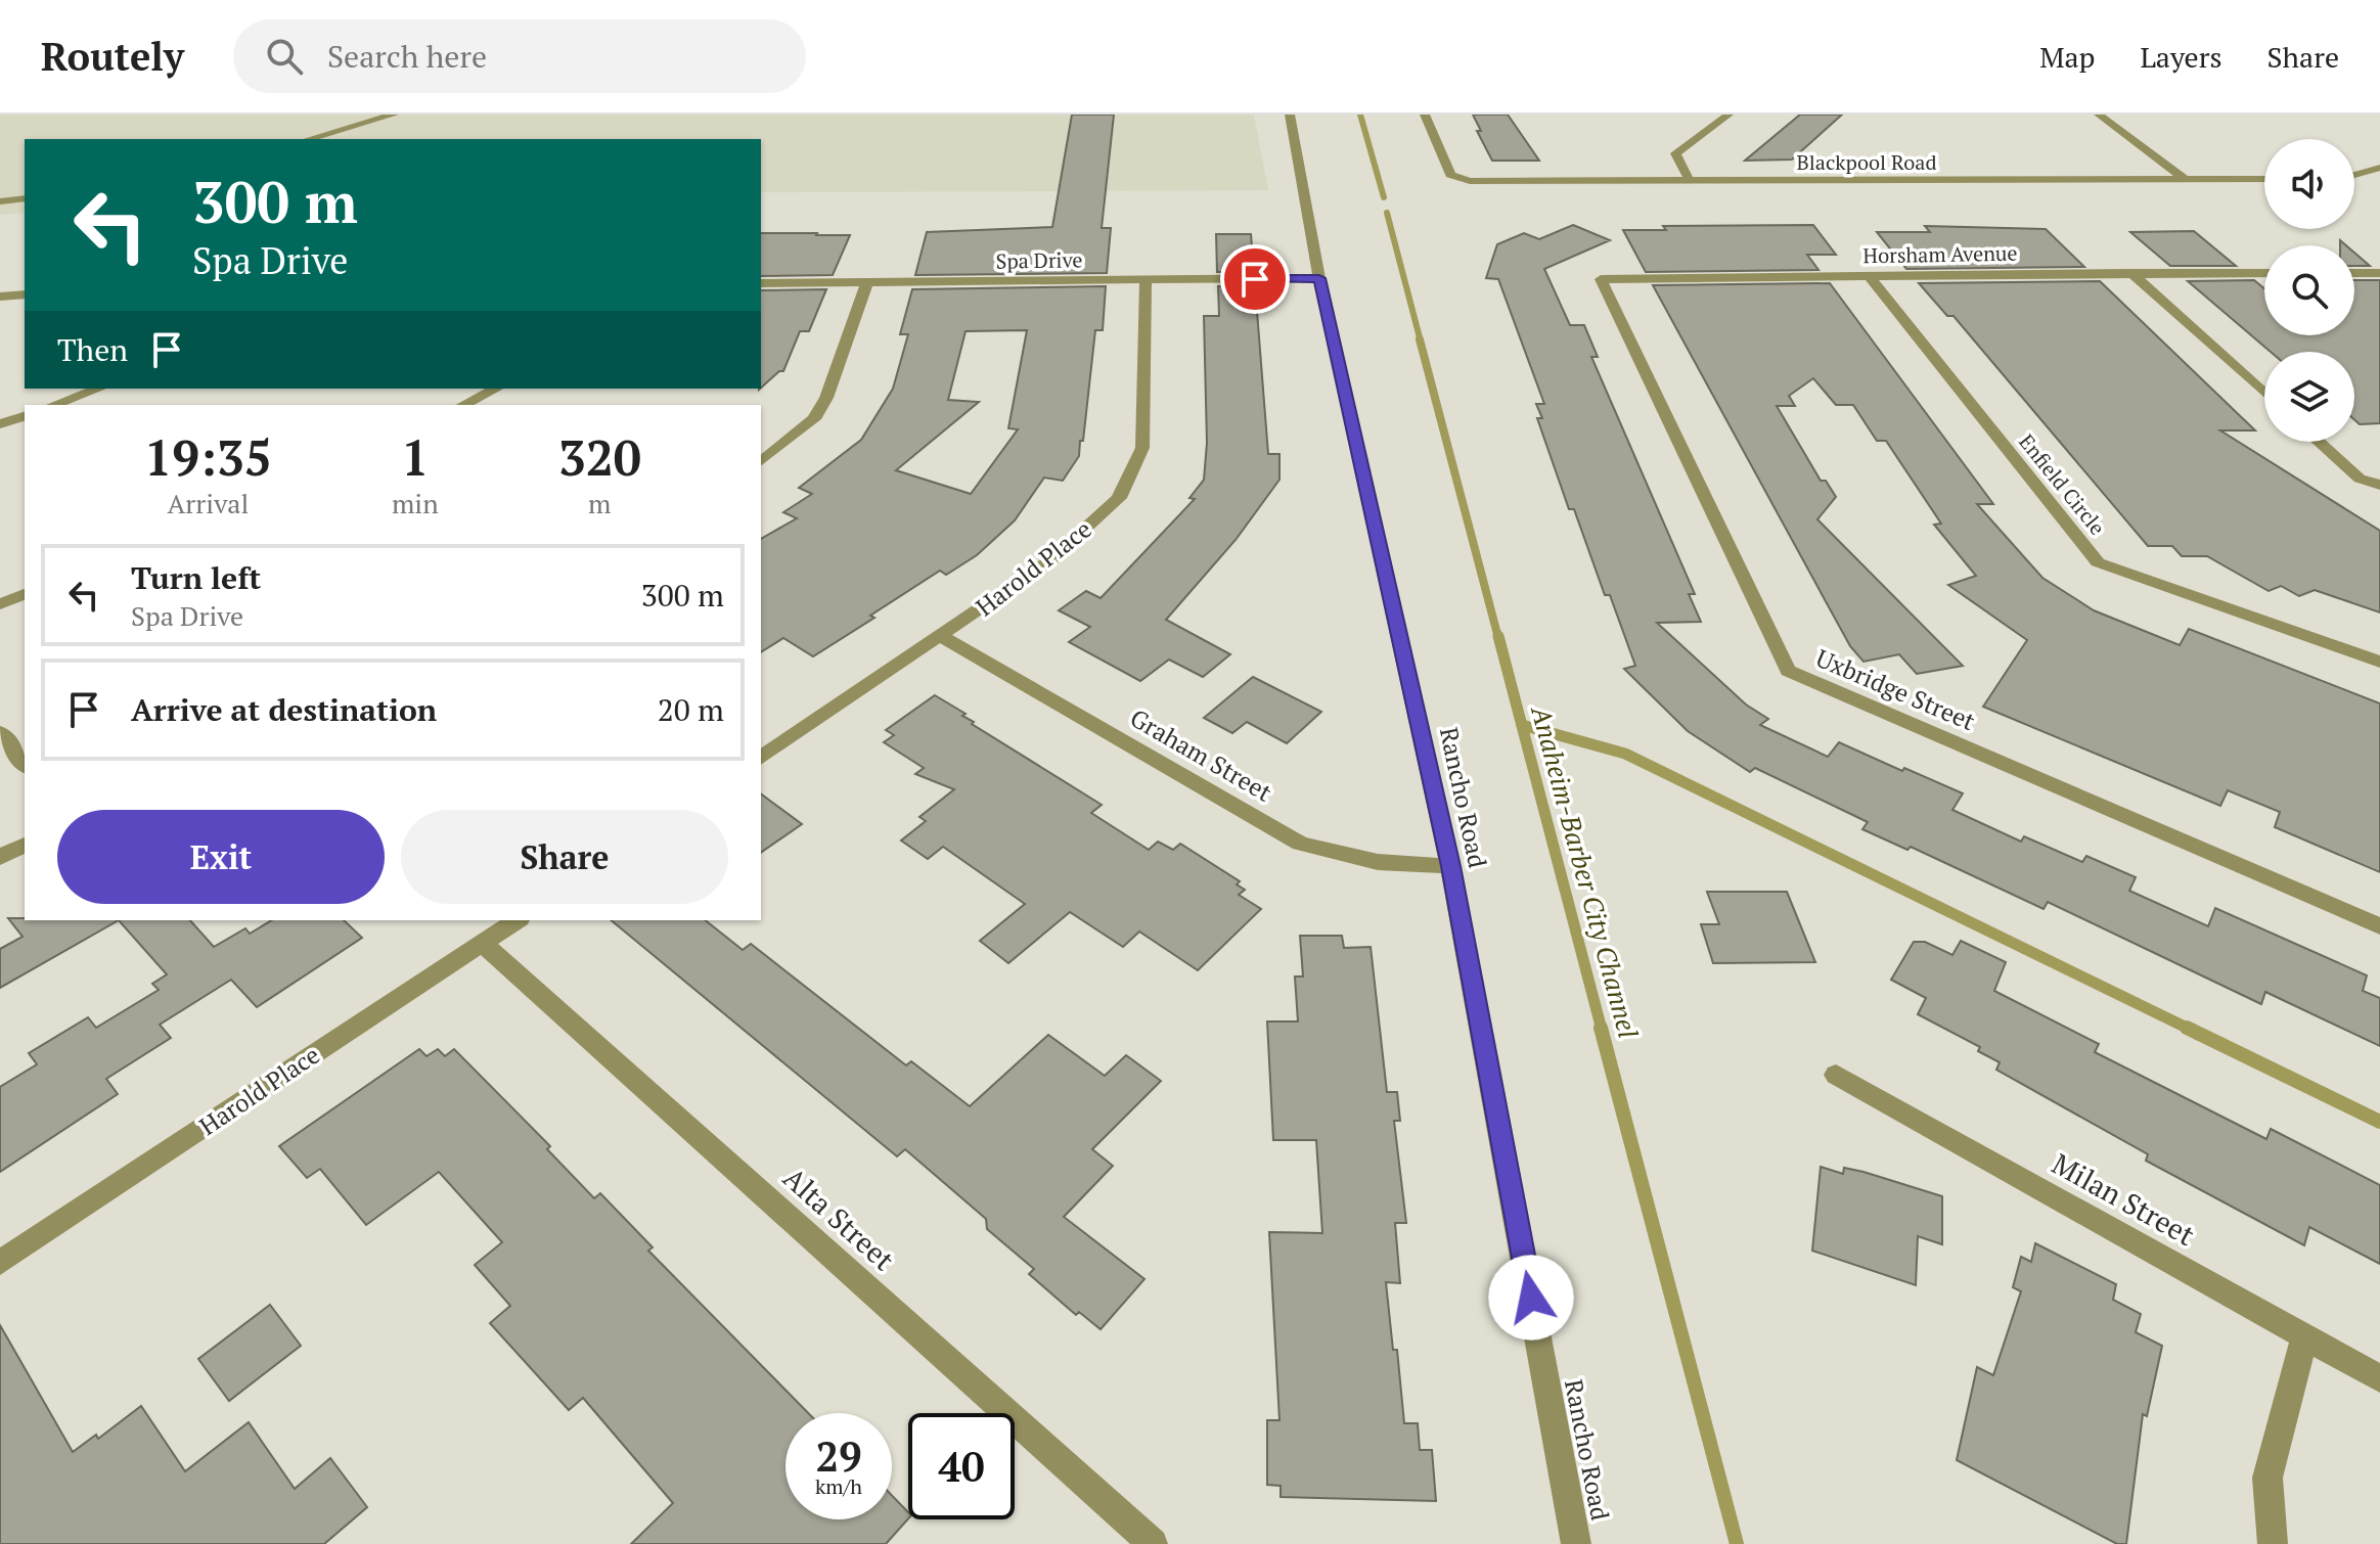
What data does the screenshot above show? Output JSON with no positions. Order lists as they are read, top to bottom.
{
  "streets": {
    "street": [
      "Blackpool Road",
      "Horsham Avenue",
      "Spa Drive",
      "Enfield Circle",
      "Harold Place",
      "Uxbridge Street",
      "Graham Street",
      "Rancho Road",
      "Milan Street",
      "Alta Street"
    ]
  },
  "crossings": [
    ["Horsham Avenue", "Enfield Circle"],
    ["Horsham Avenue", "Uxbridge Street"],
    ["Spa Drive", "Harold Place"],
    ["Spa Drive", "Rancho Road"],
    ["Harold Place", "Graham Street"],
    ["Harold Place", "Alta Street"],
    ["Graham Street", "Rancho Road"]
  ],
  "water": ["Anaheim-Barber City Channel"],
  "page": {
    "header": "Routely",
    "search": "Search here",
    "nav": ["Map", "Layers", "Share"],
    "turn": ["300 m", "Spa Drive"],
    "then": "Then",
    "eta": [
      "19:35",
      "Arrival",
      "1",
      "min",
      "320",
      "m"
    ],
    "list": [
      {
        "name": "Turn left",
        "note": "Spa Drive",
        "value": "300 m"
      },
      {
        "name": "Arrive at destination",
        "value": "20 m"
      }
    ],
    "buttons": ["Exit", "Share"],
    "speed": "29 km/h",
    "limit": "40"
  }
}
